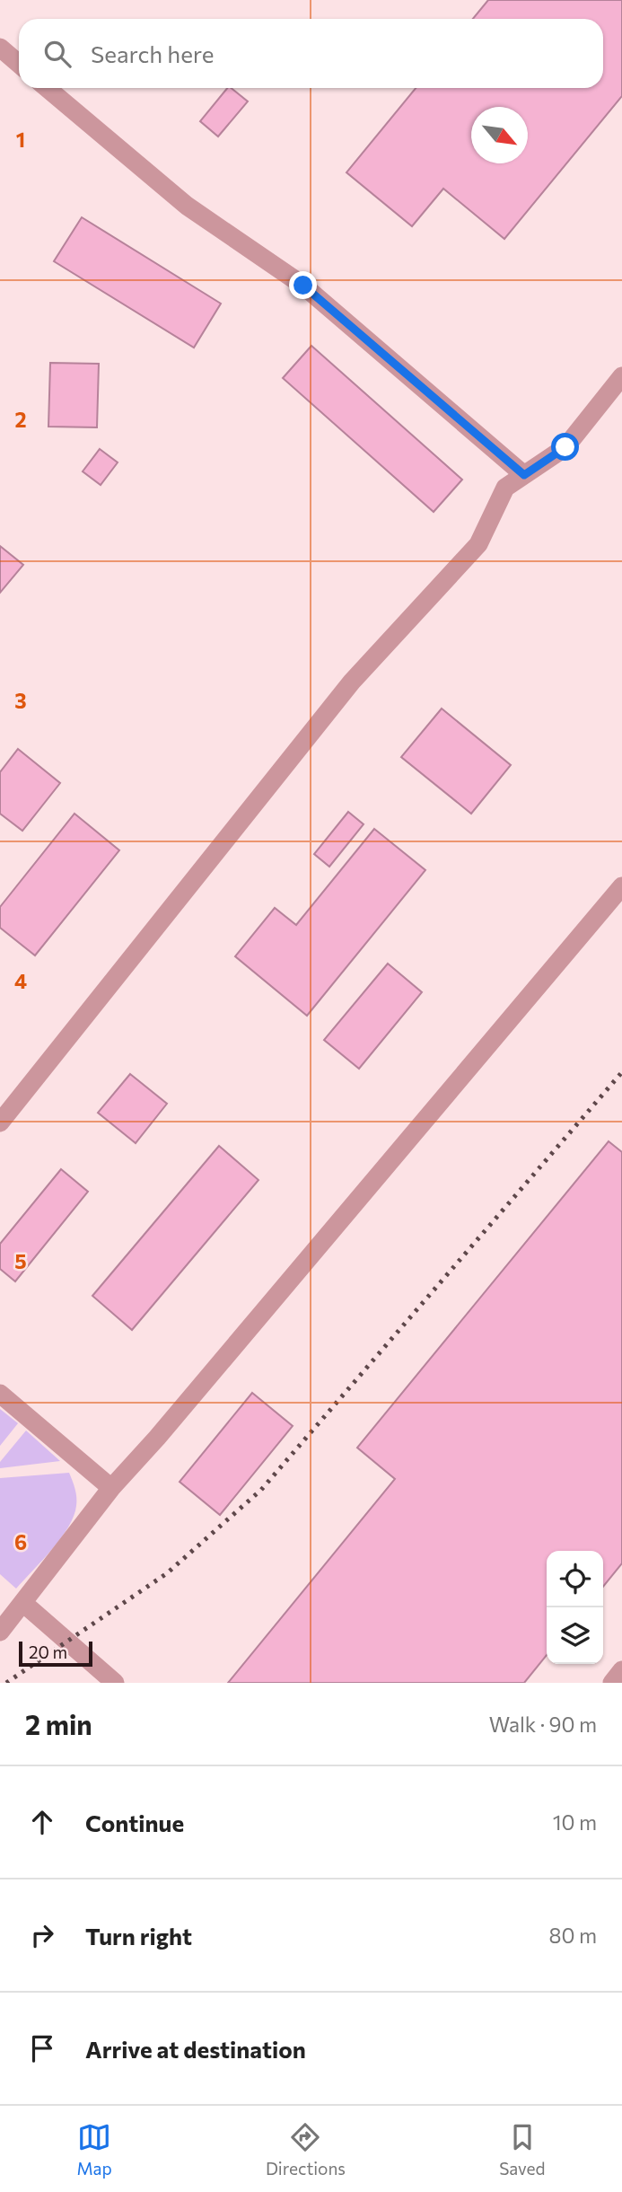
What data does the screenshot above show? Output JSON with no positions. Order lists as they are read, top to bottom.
{
  "scale_bar": "20 m",
  "north": "bottom right",
  "page": {
    "search": "Search here",
    "scale": "20 m",
    "heading": ["2 min", "Walk · 90 m"],
    "list": [
      ["Continue", "10 m"],
      ["Turn right", "80 m"],
      "Arrive at destination"
    ],
    "nav": ["Map", "Directions", "Saved"]
  },
  "grid": {
    "rows": [
      "1",
      "2",
      "3",
      "4",
      "5",
      "6"
    ]
  }
}
